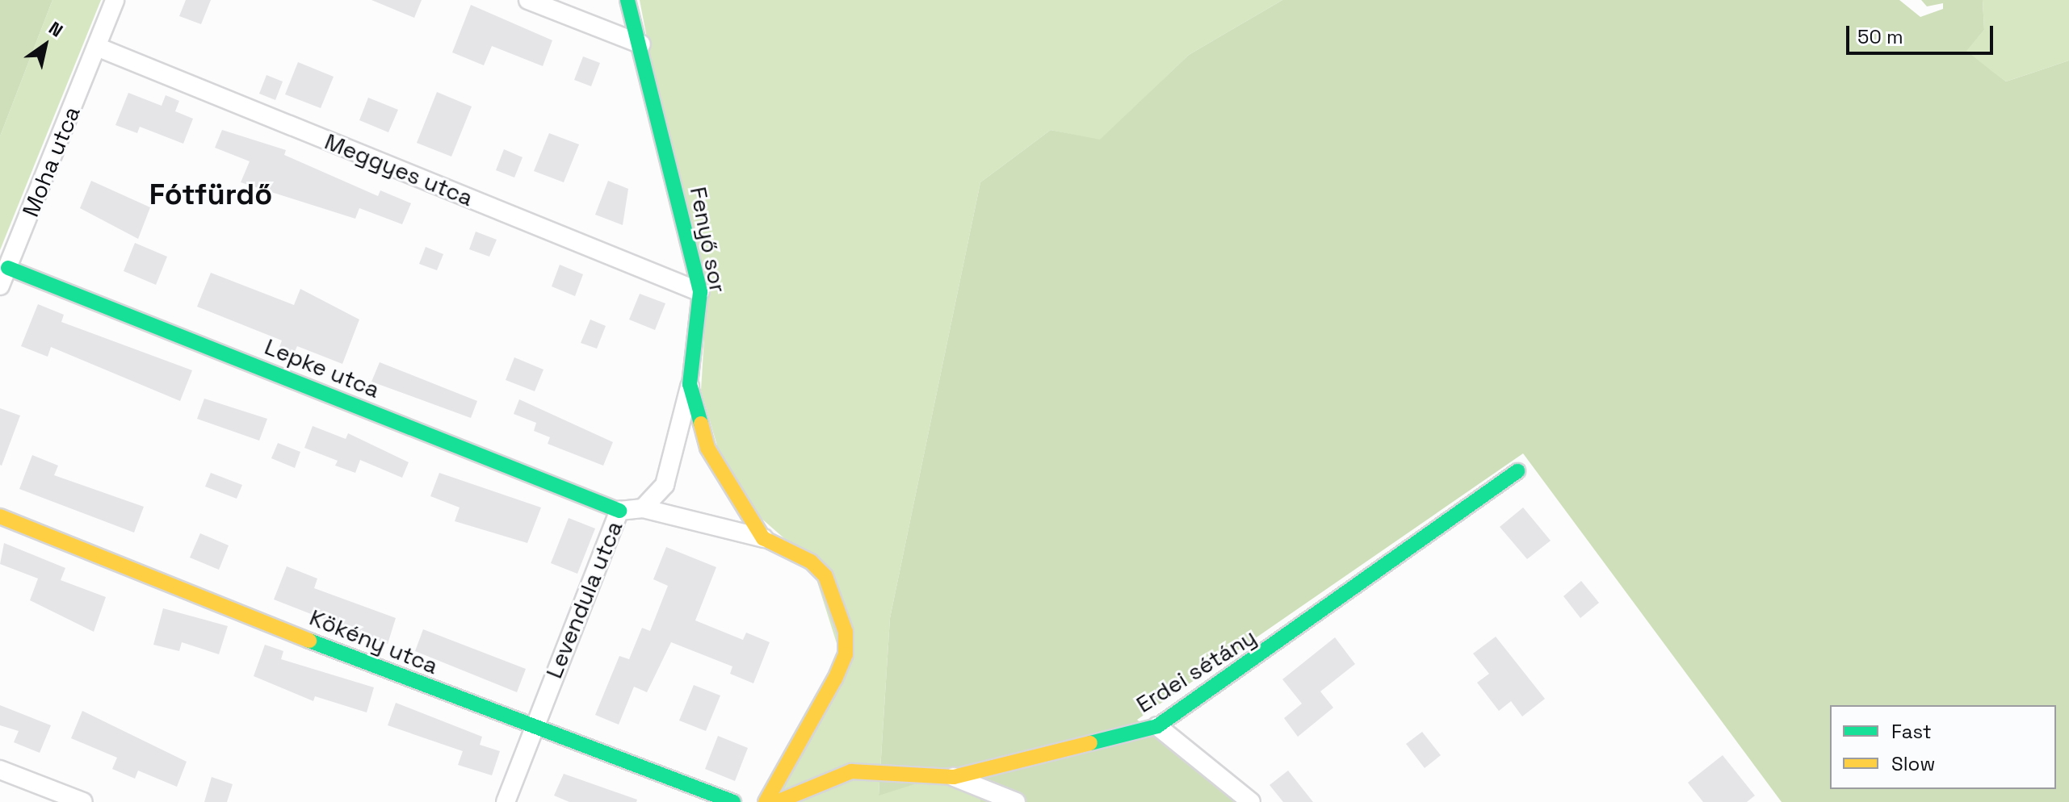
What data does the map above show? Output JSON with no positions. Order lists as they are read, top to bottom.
{
  "streets": {
    "street": [
      "Moha utca",
      "Meggyes utca",
      "Fenyő sor",
      "Lepke utca",
      "Levendula utca",
      "Kökény utca",
      "Erdei sétány"
    ]
  },
  "crossings": [
    ["Moha utca", "Meggyes utca"],
    ["Moha utca", "Lepke utca"],
    ["Meggyes utca", "Fenyő sor"],
    ["Fenyő sor", "Levendula utca"],
    ["Lepke utca", "Levendula utca"],
    ["Levendula utca", "Kökény utca"]
  ],
  "districts": ["Fótfürdő"],
  "legend": ["Fast", "Slow"],
  "scale_bar": "50 m",
  "north": "top right"
}
